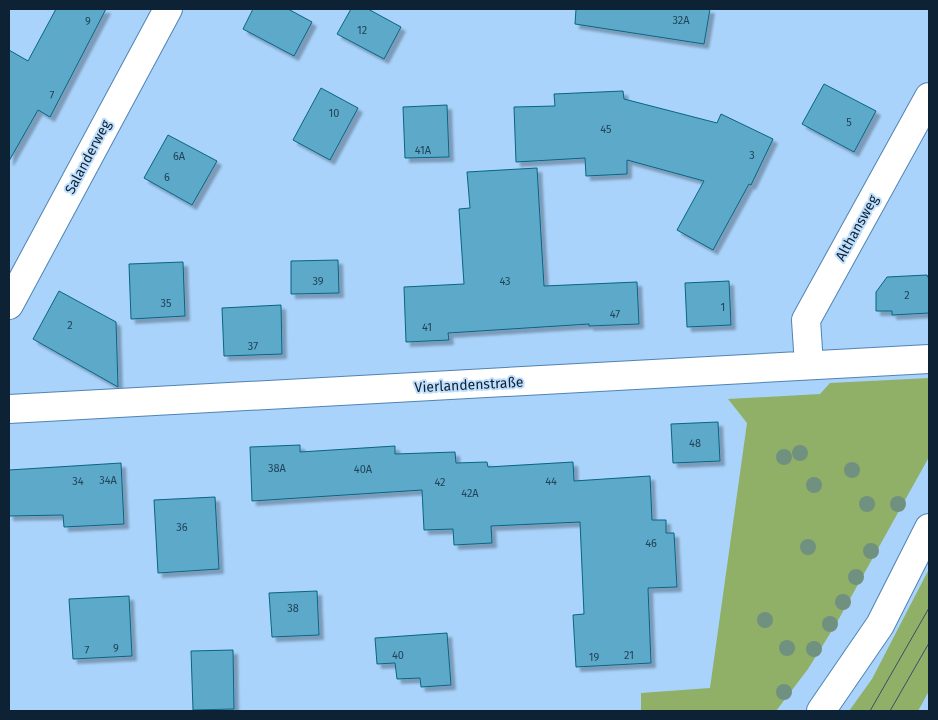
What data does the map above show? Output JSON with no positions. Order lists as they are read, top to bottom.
{
  "streets": {
    "street": ["Salanderweg", "Althansweg", "Vierlandenstraße"]
  },
  "crossings": [
    ["Althansweg", "Vierlandenstraße"]
  ],
  "house_numbers": [
    "32A",
    "9",
    "12",
    "7",
    "10",
    "5",
    "45",
    "41A",
    "3",
    "6A",
    "6",
    "39",
    "43",
    "2",
    "35",
    "1",
    "47",
    "2",
    "41",
    "37",
    "48",
    "38A",
    "40A",
    "34A",
    "34",
    "44",
    "42",
    "42A",
    "36",
    "46",
    "38",
    "9",
    "7",
    "40",
    "21",
    "19"
  ]
}
